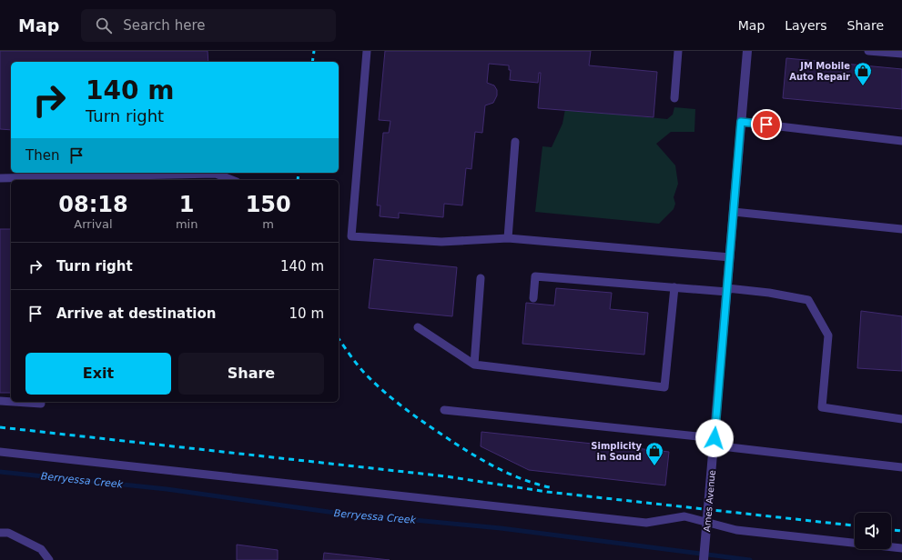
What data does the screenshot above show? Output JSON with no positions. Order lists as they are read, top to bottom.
{
  "streets": {
    "street": ["Ames Avenue"]
  },
  "water": ["Berryessa Creek"],
  "places": {
    "shop": ["JM Mobile Auto Repair", "Simplicity in Sound"]
  },
  "page": {
    "header": "Map",
    "search": "Search here",
    "nav": ["Map", "Layers", "Share"],
    "turn": ["140 m", "Turn right"],
    "then": "Then",
    "eta": [
      "08:18",
      "Arrival",
      "1",
      "min",
      "150",
      "m"
    ],
    "list": [
      {
        "name": "Turn right",
        "value": "140 m"
      },
      {
        "name": "Arrive at destination",
        "value": "10 m"
      }
    ],
    "buttons": ["Exit", "Share"]
  }
}
